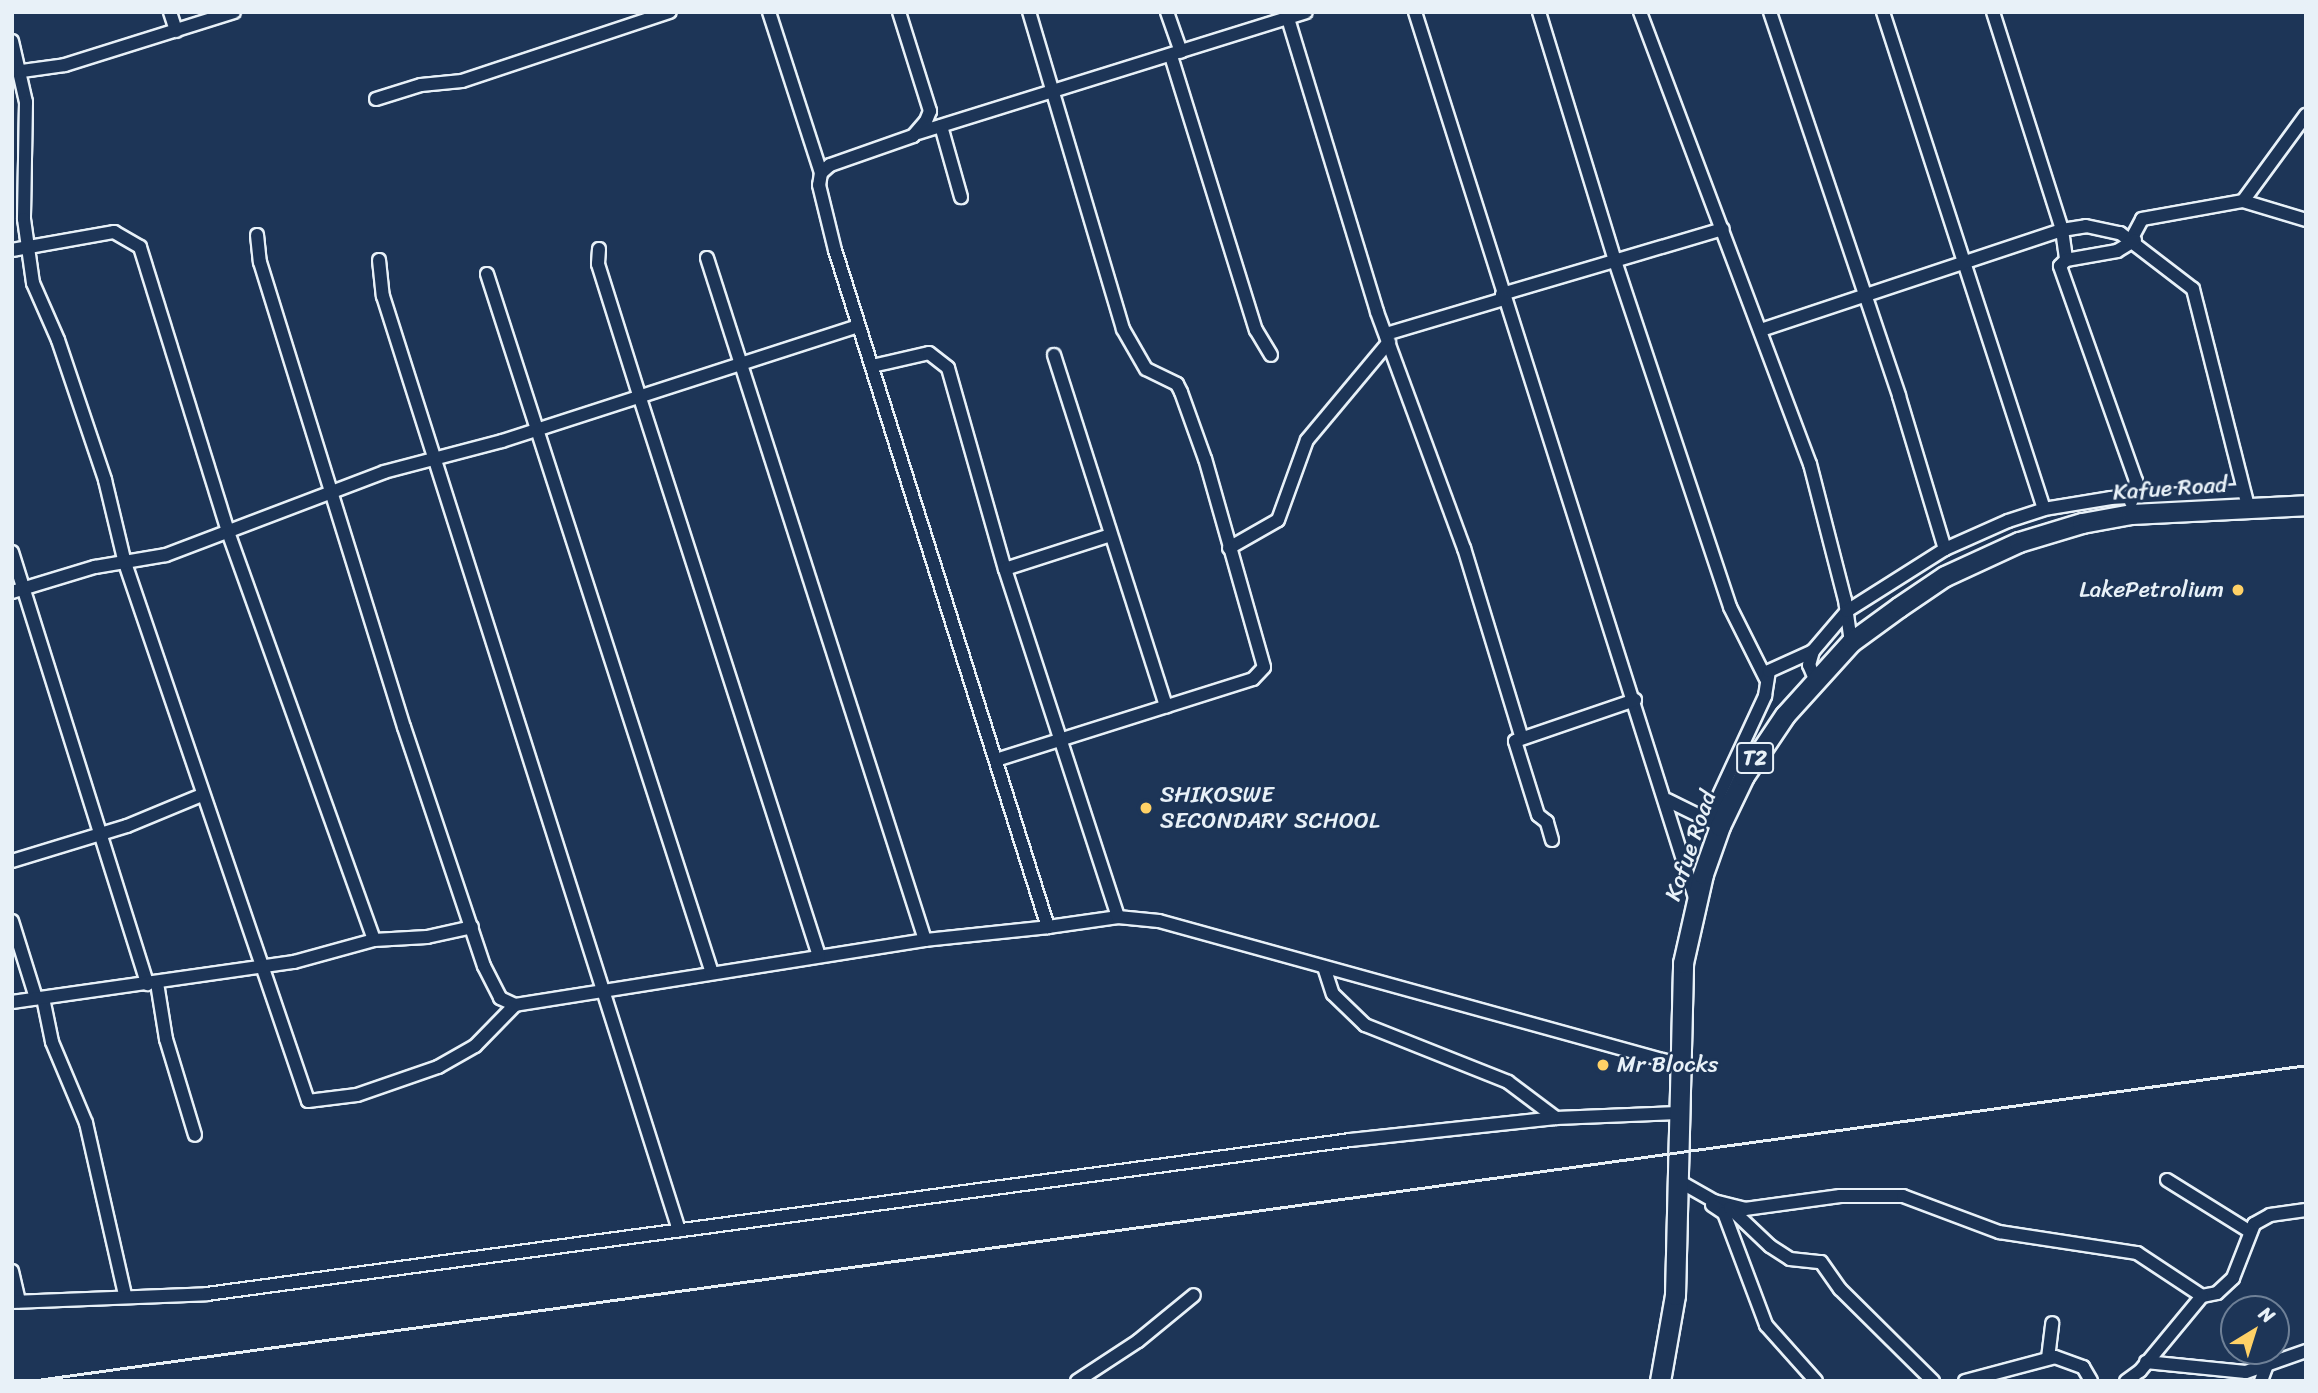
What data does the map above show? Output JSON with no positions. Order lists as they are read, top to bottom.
{
  "streets": {
    "highway": ["Kafue Road", "T2"]
  },
  "places": ["LakePetrolium", "SHIKOSWE SECONDARY SCHOOL", "Mr Blocks"],
  "north": "top right"
}
